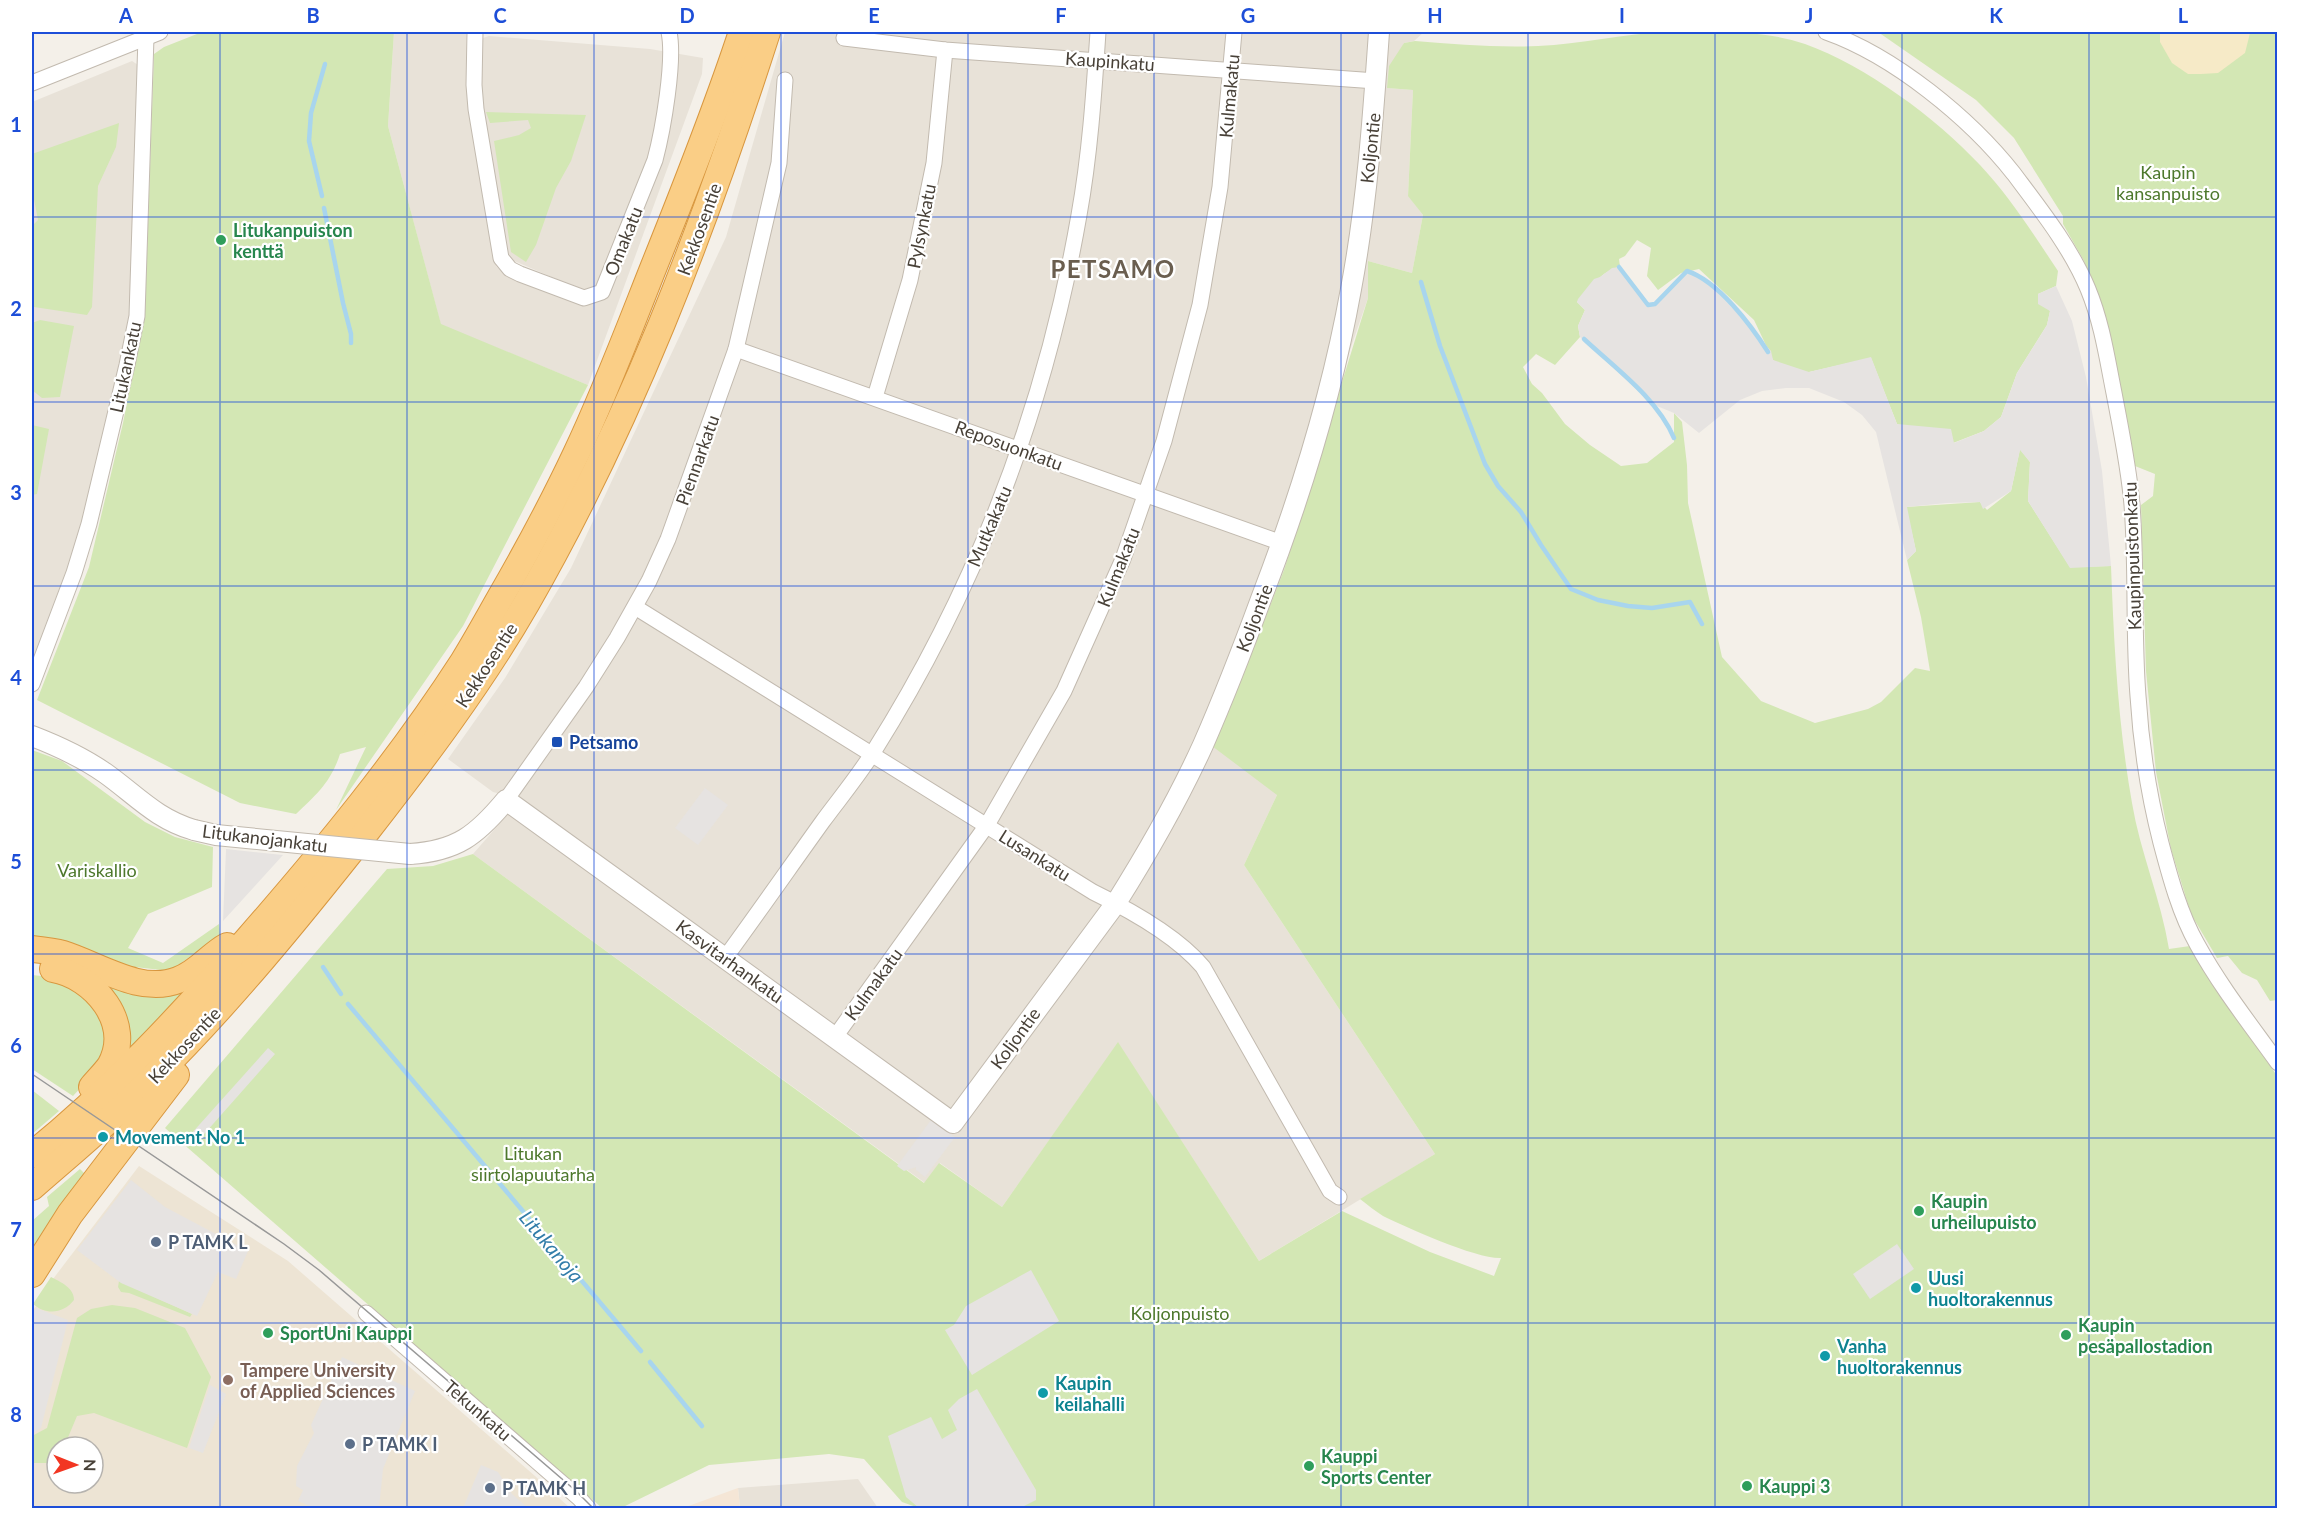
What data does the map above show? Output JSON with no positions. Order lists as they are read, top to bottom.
{
  "streets": {
    "highway": ["Kekkosentie"],
    "street": [
      "Kaupinkatu",
      "Kulmakatu",
      "Koljontie",
      "Pylsynkatu",
      "Omakatu",
      "Litukankatu",
      "Reposuonkatu",
      "Piennarkatu",
      "Mutkakatu",
      "Kaupinpuistonkatu",
      "Litukanojankatu",
      "Lusankatu",
      "Kasvitarhankatu",
      "Tekunkatu"
    ]
  },
  "crossings": [
    ["Kaupinkatu", "Kulmakatu"],
    ["Kaupinkatu", "Koljontie"],
    ["Kaupinkatu", "Pylsynkatu"],
    ["Kaupinkatu", "Mutkakatu"],
    ["Kulmakatu", "Reposuonkatu"],
    ["Kulmakatu", "Lusankatu"],
    ["Kulmakatu", "Kasvitarhankatu"],
    ["Koljontie", "Reposuonkatu"],
    ["Koljontie", "Lusankatu"],
    ["Koljontie", "Kasvitarhankatu"],
    ["Pylsynkatu", "Reposuonkatu"],
    ["Reposuonkatu", "Piennarkatu"],
    ["Reposuonkatu", "Mutkakatu"],
    ["Piennarkatu", "Litukanojankatu"],
    ["Piennarkatu", "Lusankatu"],
    ["Piennarkatu", "Kasvitarhankatu"],
    ["Mutkakatu", "Lusankatu"],
    ["Mutkakatu", "Kasvitarhankatu"],
    ["Litukanojankatu", "Kasvitarhankatu"]
  ],
  "districts": ["PETSAMO"],
  "water": ["Litukanoja"],
  "parks": [
    "Kaupin kansanpuisto",
    "Variskallio",
    "Litukan siirtolapuutarha",
    "Koljonpuisto"
  ],
  "places": {
    "other": [
      "Litukanpuiston kenttä",
      "Movement No 1",
      "Kaupin urheilupuisto",
      "P TAMK L",
      "Uusi huoltorakennus",
      "SportUni Kauppi",
      "Kaupin pesäpallostadion",
      "Vanha huoltorakennus",
      "Tampere University of Applied Sciences",
      "Kaupin keilahalli",
      "P TAMK I",
      "Kauppi Sports Center",
      "Kauppi 3",
      "P TAMK H"
    ],
    "transit": ["Petsamo"]
  },
  "north": "right",
  "grid": {
    "columns": [
      "A",
      "B",
      "C",
      "D",
      "E",
      "F",
      "G",
      "H",
      "I",
      "J",
      "K",
      "L"
    ],
    "rows": [
      "1",
      "2",
      "3",
      "4",
      "5",
      "6",
      "7",
      "8"
    ]
  }
}
